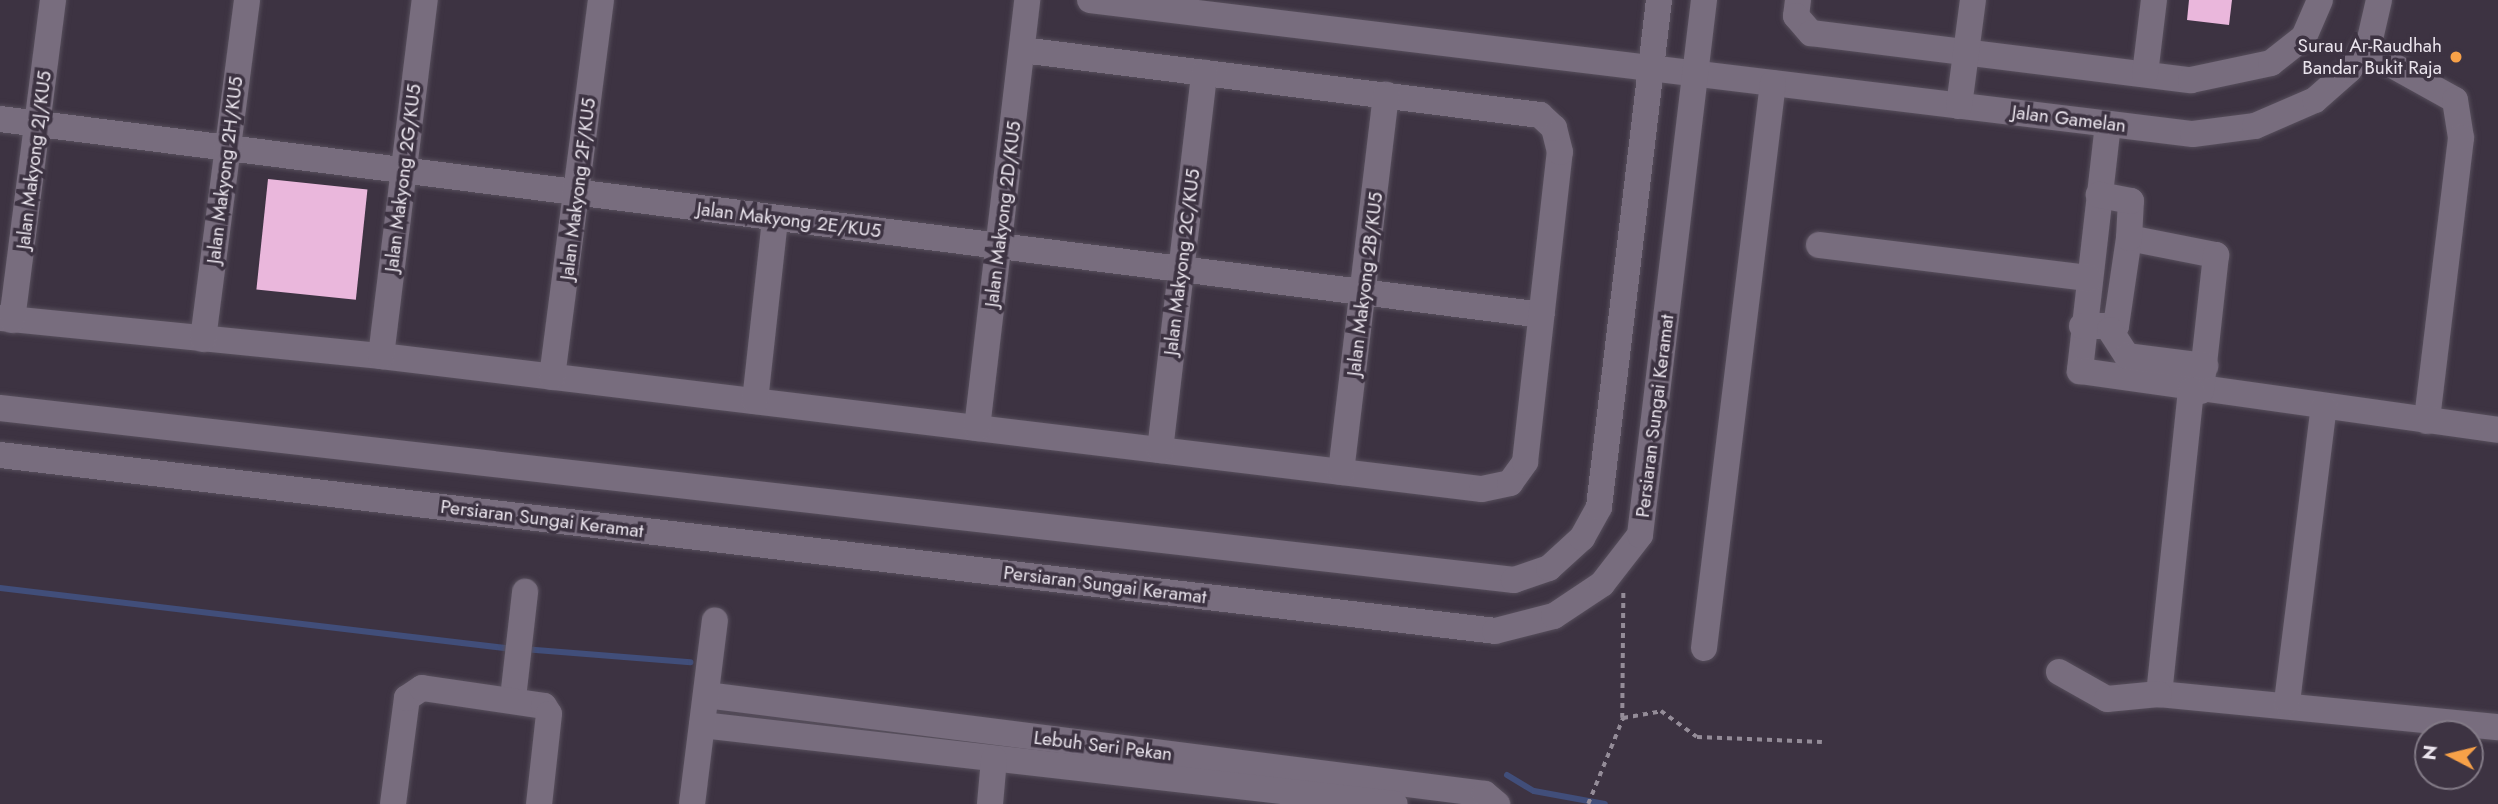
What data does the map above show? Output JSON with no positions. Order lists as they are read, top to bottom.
{
  "streets": {
    "street": [
      "Jalan Gamelan",
      "Jalan Makyong 2J/KU5",
      "Jalan Makyong 2H/KU5",
      "Jalan Makyong 2G/KU5",
      "Jalan Makyong 2F/KU5",
      "Jalan Makyong 2D/KU5",
      "Jalan Makyong 2E/KU5",
      "Jalan Makyong 2C/KU5",
      "Jalan Makyong 2B/KU5",
      "Persiaran Sungai Keramat",
      "Lebuh Seri Pekan"
    ]
  },
  "crossings": [
    ["Jalan Gamelan", "Persiaran Sungai Keramat"],
    ["Jalan Makyong 2J/KU5", "Jalan Makyong 2E/KU5"],
    ["Jalan Makyong 2H/KU5", "Jalan Makyong 2E/KU5"],
    ["Jalan Makyong 2G/KU5", "Jalan Makyong 2E/KU5"],
    ["Jalan Makyong 2F/KU5", "Jalan Makyong 2E/KU5"],
    ["Jalan Makyong 2D/KU5", "Jalan Makyong 2E/KU5"],
    ["Jalan Makyong 2E/KU5", "Jalan Makyong 2C/KU5"],
    ["Jalan Makyong 2E/KU5", "Jalan Makyong 2B/KU5"]
  ],
  "places": ["Surau Ar-Raudhah Bandar Bukit Raja"],
  "north": "left"
}
